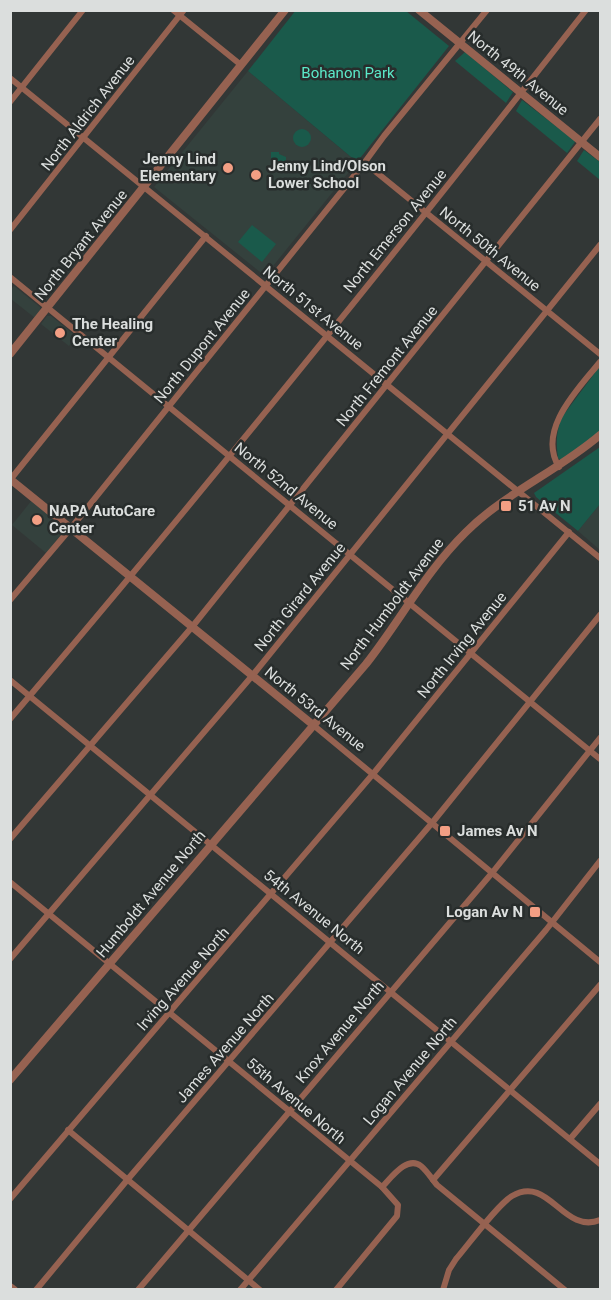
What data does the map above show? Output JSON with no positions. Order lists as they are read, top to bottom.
{
  "streets": {
    "street": [
      "North 49th Avenue",
      "North Aldrich Avenue",
      "North Emerson Avenue",
      "North Bryant Avenue",
      "North 50th Avenue",
      "North 51st Avenue",
      "North Dupont Avenue",
      "North Fremont Avenue",
      "North 52nd Avenue",
      "North Girard Avenue",
      "North Humboldt Avenue",
      "North Irving Avenue",
      "North 53rd Avenue",
      "Humboldt Avenue North",
      "54th Avenue North",
      "Irving Avenue North",
      "Knox Avenue North",
      "James Avenue North",
      "Logan Avenue North",
      "55th Avenue North"
    ]
  },
  "crossings": [
    ["North 49th Avenue", "North Emerson Avenue"],
    ["North 49th Avenue", "North Dupont Avenue"],
    ["North 49th Avenue", "North Fremont Avenue"],
    ["North Aldrich Avenue", "North 51st Avenue"],
    ["North Emerson Avenue", "North 50th Avenue"],
    ["North Emerson Avenue", "North 51st Avenue"],
    ["North Emerson Avenue", "North 52nd Avenue"],
    ["North Emerson Avenue", "North 53rd Avenue"],
    ["North Emerson Avenue", "54th Avenue North"],
    ["North Bryant Avenue", "North 51st Avenue"],
    ["North Bryant Avenue", "North 52nd Avenue"],
    ["North 50th Avenue", "North Dupont Avenue"],
    ["North 50th Avenue", "North Fremont Avenue"],
    ["North 50th Avenue", "North Girard Avenue"],
    ["North 51st Avenue", "North Dupont Avenue"],
    ["North 51st Avenue", "North Fremont Avenue"],
    ["North 51st Avenue", "North Girard Avenue"],
    ["North 51st Avenue", "North Humboldt Avenue"],
    ["North 51st Avenue", "North Irving Avenue"],
    ["North Dupont Avenue", "North 52nd Avenue"],
    ["North Dupont Avenue", "North 53rd Avenue"],
    ["North Fremont Avenue", "North 52nd Avenue"],
    ["North Fremont Avenue", "North 53rd Avenue"],
    ["North Fremont Avenue", "54th Avenue North"],
    ["North 52nd Avenue", "North Girard Avenue"],
    ["North 52nd Avenue", "North Humboldt Avenue"],
    ["North 52nd Avenue", "North Irving Avenue"],
    ["North 52nd Avenue", "Knox Avenue North"],
    ["North 52nd Avenue", "James Avenue North"],
    ["North Girard Avenue", "North 53rd Avenue"],
    ["North Girard Avenue", "54th Avenue North"],
    ["North Girard Avenue", "55th Avenue North"],
    ["North Humboldt Avenue", "North 53rd Avenue"],
    ["North Humboldt Avenue", "Humboldt Avenue North"],
    ["North Irving Avenue", "North 53rd Avenue"],
    ["North Irving Avenue", "Irving Avenue North"],
    ["North 53rd Avenue", "Humboldt Avenue North"],
    ["North 53rd Avenue", "Irving Avenue North"],
    ["North 53rd Avenue", "Knox Avenue North"],
    ["North 53rd Avenue", "James Avenue North"],
    ["North 53rd Avenue", "Logan Avenue North"],
    ["Humboldt Avenue North", "54th Avenue North"],
    ["Humboldt Avenue North", "55th Avenue North"],
    ["54th Avenue North", "Irving Avenue North"],
    ["54th Avenue North", "Knox Avenue North"],
    ["54th Avenue North", "James Avenue North"],
    ["54th Avenue North", "Logan Avenue North"],
    ["Irving Avenue North", "55th Avenue North"],
    ["Knox Avenue North", "55th Avenue North"],
    ["James Avenue North", "55th Avenue North"],
    ["Logan Avenue North", "55th Avenue North"]
  ],
  "parks": ["Bohanon Park"],
  "places": {
    "other": [
      "Jenny Lind Elementary",
      "Jenny Lind/Olson Lower School",
      "The Healing Center",
      "NAPA AutoCare Center"
    ],
    "transit": ["51 Av N", "James Av N", "Logan Av N"]
  }
}
